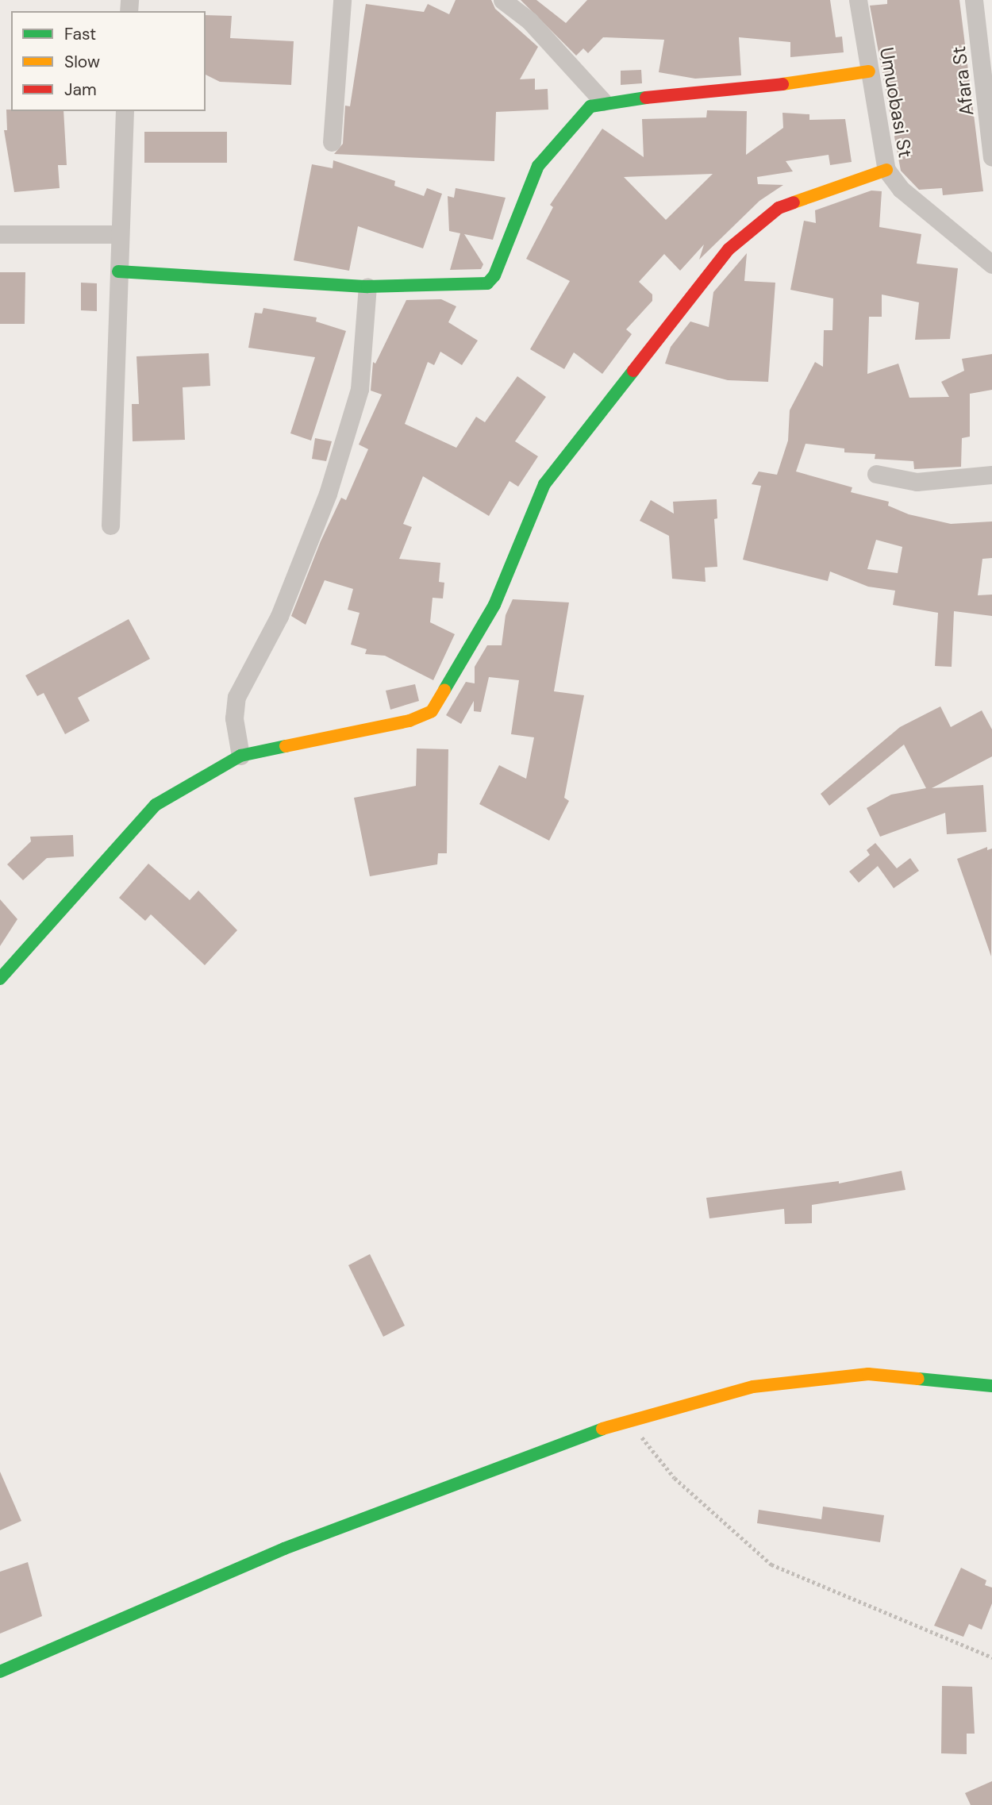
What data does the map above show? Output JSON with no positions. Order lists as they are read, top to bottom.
{
  "streets": {
    "street": ["Afara St", "Umuobasi St"]
  },
  "legend": ["Fast", "Slow", "Jam"]
}
